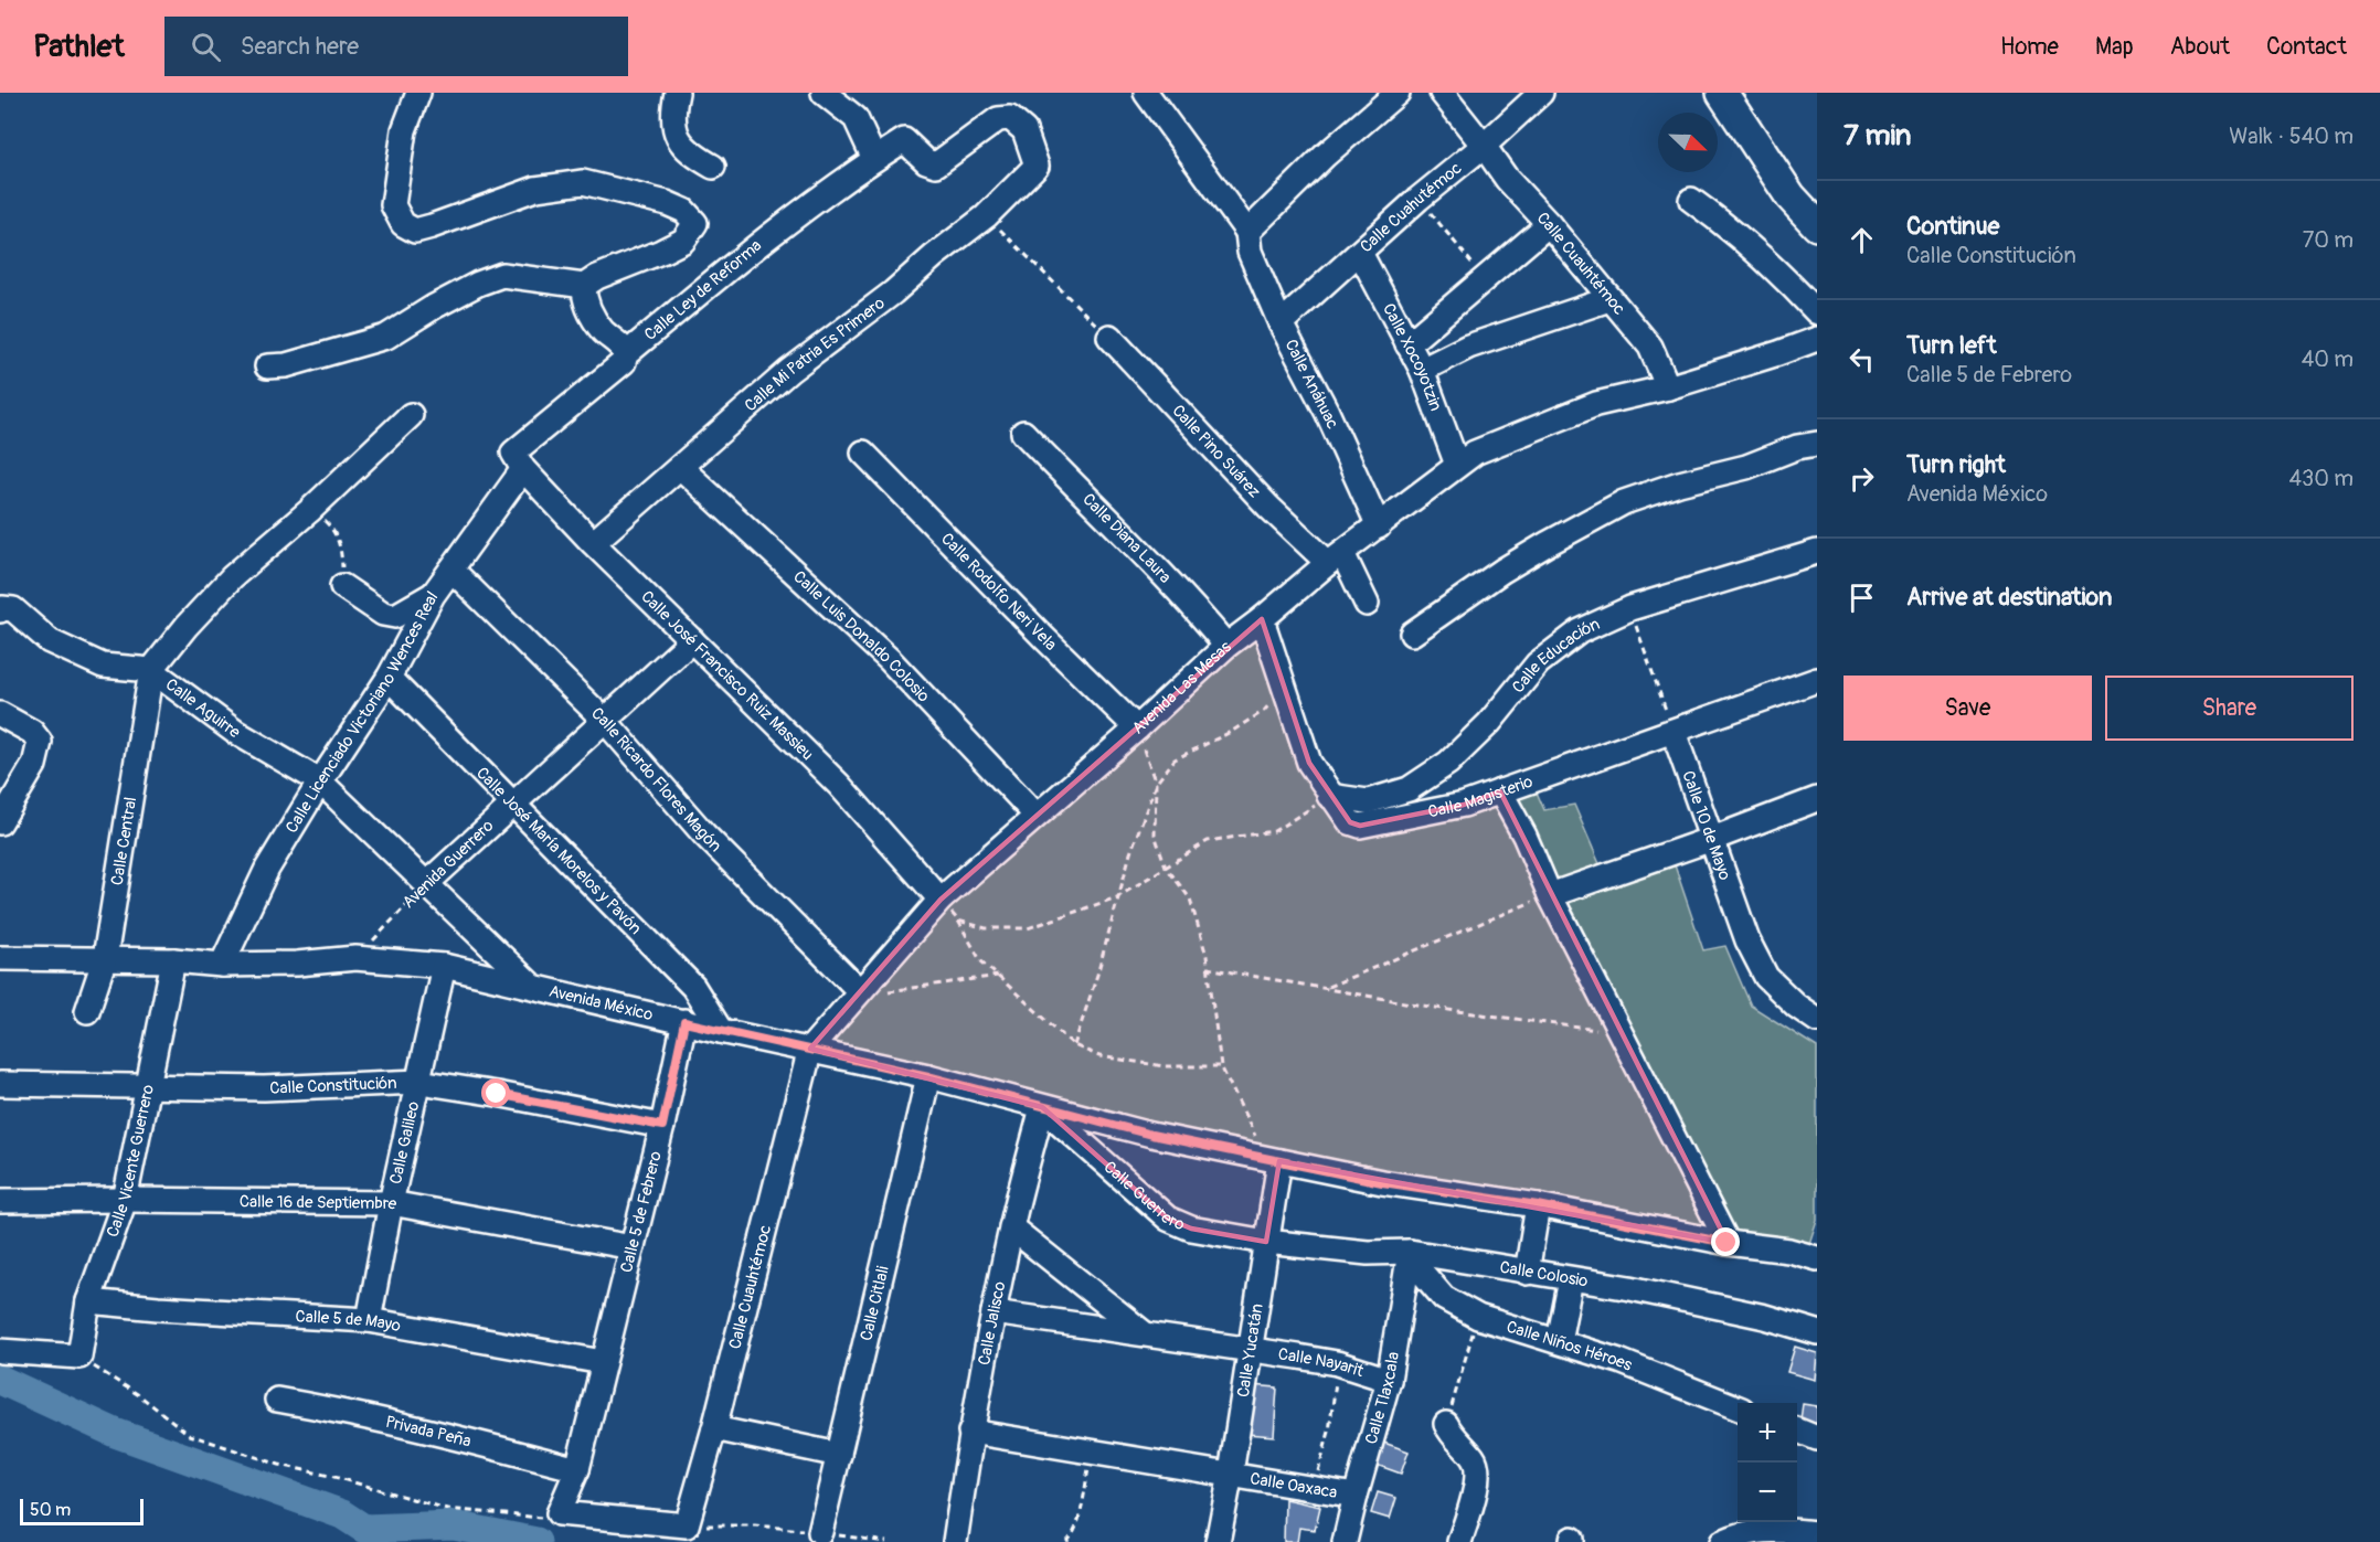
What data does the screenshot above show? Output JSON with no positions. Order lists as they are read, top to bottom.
{
  "streets": {
    "street": [
      "Calle Cuahutémoc",
      "Calle Cuauhtémoc",
      "Calle Ley de Reforma",
      "Calle Mi Patria Es Primero",
      "Calle Xocoyotzin",
      "Calle Anáhuac",
      "Calle Pino Suárez",
      "Calle Diana Laura",
      "Calle Rodolfo Neri Vela",
      "Calle Luis Donaldo Colosio",
      "Calle Educación",
      "Calle José Francisco Ruiz Massieu",
      "Avenida Las Mesas",
      "Calle Aguirre",
      "Calle Licenciado Victoriano Wences Real",
      "Calle Ricardo Flores Magón",
      "Calle Magisterio",
      "Calle 10 de Mayo",
      "Calle Central",
      "Calle José María Morelos y Pavón",
      "Avenida Guerrero",
      "Avenida México",
      "Calle Constitución",
      "Calle Galileo",
      "Calle Vicente Guerrero",
      "Calle Guerrero",
      "Calle 16 de Septiembre",
      "Calle 5 de Febrero",
      "Calle Colosio",
      "Calle Citlali",
      "Calle 5 de Mayo",
      "Calle Jalisco",
      "Calle Niños Héroes",
      "Calle Yucatán",
      "Calle Nayarit",
      "Calle Tlaxcala",
      "Privada Peña",
      "Calle Oaxaca"
    ]
  },
  "crossings": [
    ["Calle Cuahutémoc", "Calle Cuauhtémoc"],
    ["Calle Cuahutémoc", "Calle Xocoyotzin"],
    ["Calle Cuahutémoc", "Calle Anáhuac"],
    ["Calle Cuauhtémoc", "Avenida Las Mesas"],
    ["Calle Cuauhtémoc", "Avenida México"],
    ["Calle Ley de Reforma", "Calle Mi Patria Es Primero"],
    ["Calle Ley de Reforma", "Calle José Francisco Ruiz Massieu"],
    ["Calle Ley de Reforma", "Calle Licenciado Victoriano Wences Real"],
    ["Calle Mi Patria Es Primero", "Calle Luis Donaldo Colosio"],
    ["Calle Mi Patria Es Primero", "Calle José Francisco Ruiz Massieu"],
    ["Calle Xocoyotzin", "Avenida Las Mesas"],
    ["Calle Anáhuac", "Avenida Las Mesas"],
    ["Calle Pino Suárez", "Avenida Las Mesas"],
    ["Calle Diana Laura", "Avenida Las Mesas"],
    ["Calle Rodolfo Neri Vela", "Avenida Las Mesas"],
    ["Calle Luis Donaldo Colosio", "Avenida Las Mesas"],
    ["Calle Educación", "Calle Magisterio"],
    ["Calle José Francisco Ruiz Massieu", "Avenida Las Mesas"],
    ["Calle José Francisco Ruiz Massieu", "Calle Licenciado Victoriano Wences Real"],
    ["Calle José Francisco Ruiz Massieu", "Avenida Guerrero"],
    ["Avenida Las Mesas", "Calle Ricardo Flores Magón"],
    ["Avenida Las Mesas", "Calle Magisterio"],
    ["Calle Aguirre", "Calle Licenciado Victoriano Wences Real"],
    ["Calle Aguirre", "Calle Central"],
    ["Calle Aguirre", "Avenida Guerrero"],
    ["Calle Aguirre", "Avenida México"],
    ["Calle Licenciado Victoriano Wences Real", "Calle Ricardo Flores Magón"],
    ["Calle Licenciado Victoriano Wences Real", "Calle José María Morelos y Pavón"],
    ["Calle Licenciado Victoriano Wences Real", "Avenida México"],
    ["Calle Ricardo Flores Magón", "Avenida Guerrero"],
    ["Calle Magisterio", "Calle 10 de Mayo"],
    ["Calle Central", "Avenida México"],
    ["Calle José María Morelos y Pavón", "Avenida Guerrero"],
    ["Calle José María Morelos y Pavón", "Avenida México"],
    ["Avenida Guerrero", "Avenida México"],
    ["Avenida México", "Calle Galileo"],
    ["Avenida México", "Calle Vicente Guerrero"],
    ["Avenida México", "Calle Guerrero"],
    ["Avenida México", "Calle 5 de Febrero"],
    ["Avenida México", "Calle Citlali"],
    ["Avenida México", "Calle Jalisco"],
    ["Avenida México", "Calle Yucatán"],
    ["Calle Constitución", "Calle Galileo"],
    ["Calle Constitución", "Calle Vicente Guerrero"],
    ["Calle Constitución", "Calle 5 de Febrero"],
    ["Calle Galileo", "Calle 16 de Septiembre"],
    ["Calle Galileo", "Calle 5 de Mayo"],
    ["Calle Vicente Guerrero", "Calle 16 de Septiembre"],
    ["Calle Vicente Guerrero", "Calle 5 de Mayo"],
    ["Calle Guerrero", "Calle Colosio"],
    ["Calle Guerrero", "Calle Jalisco"],
    ["Calle Guerrero", "Calle Yucatán"],
    ["Calle 16 de Septiembre", "Calle 5 de Febrero"],
    ["Calle 5 de Febrero", "Calle 5 de Mayo"],
    ["Calle 5 de Febrero", "Privada Peña"],
    ["Calle Colosio", "Calle Niños Héroes"],
    ["Calle Colosio", "Calle Yucatán"],
    ["Calle Colosio", "Calle Tlaxcala"],
    ["Calle Jalisco", "Calle Nayarit"],
    ["Calle Jalisco", "Calle Oaxaca"],
    ["Calle Niños Héroes", "Calle Tlaxcala"],
    ["Calle Yucatán", "Calle Nayarit"],
    ["Calle Yucatán", "Calle Oaxaca"],
    ["Calle Nayarit", "Calle Tlaxcala"],
    ["Calle Tlaxcala", "Calle Oaxaca"]
  ],
  "scale_bar": "50 m",
  "north": "bottom right",
  "page": {
    "header": "Pathlet",
    "search": "Search here",
    "nav": [
      "Home",
      "Map",
      "About",
      "Contact"
    ],
    "heading": ["7 min", "Walk · 540 m"],
    "list": [
      ["Continue", "Calle Constitución", "70 m"],
      ["Turn left", "Calle 5 de Febrero", "40 m"],
      ["Turn right", "Avenida México", "430 m"],
      "Arrive at destination"
    ],
    "buttons": ["Save", "Share"],
    "map_buttons": ["+", "−"],
    "scale": "50 m"
  }
}
